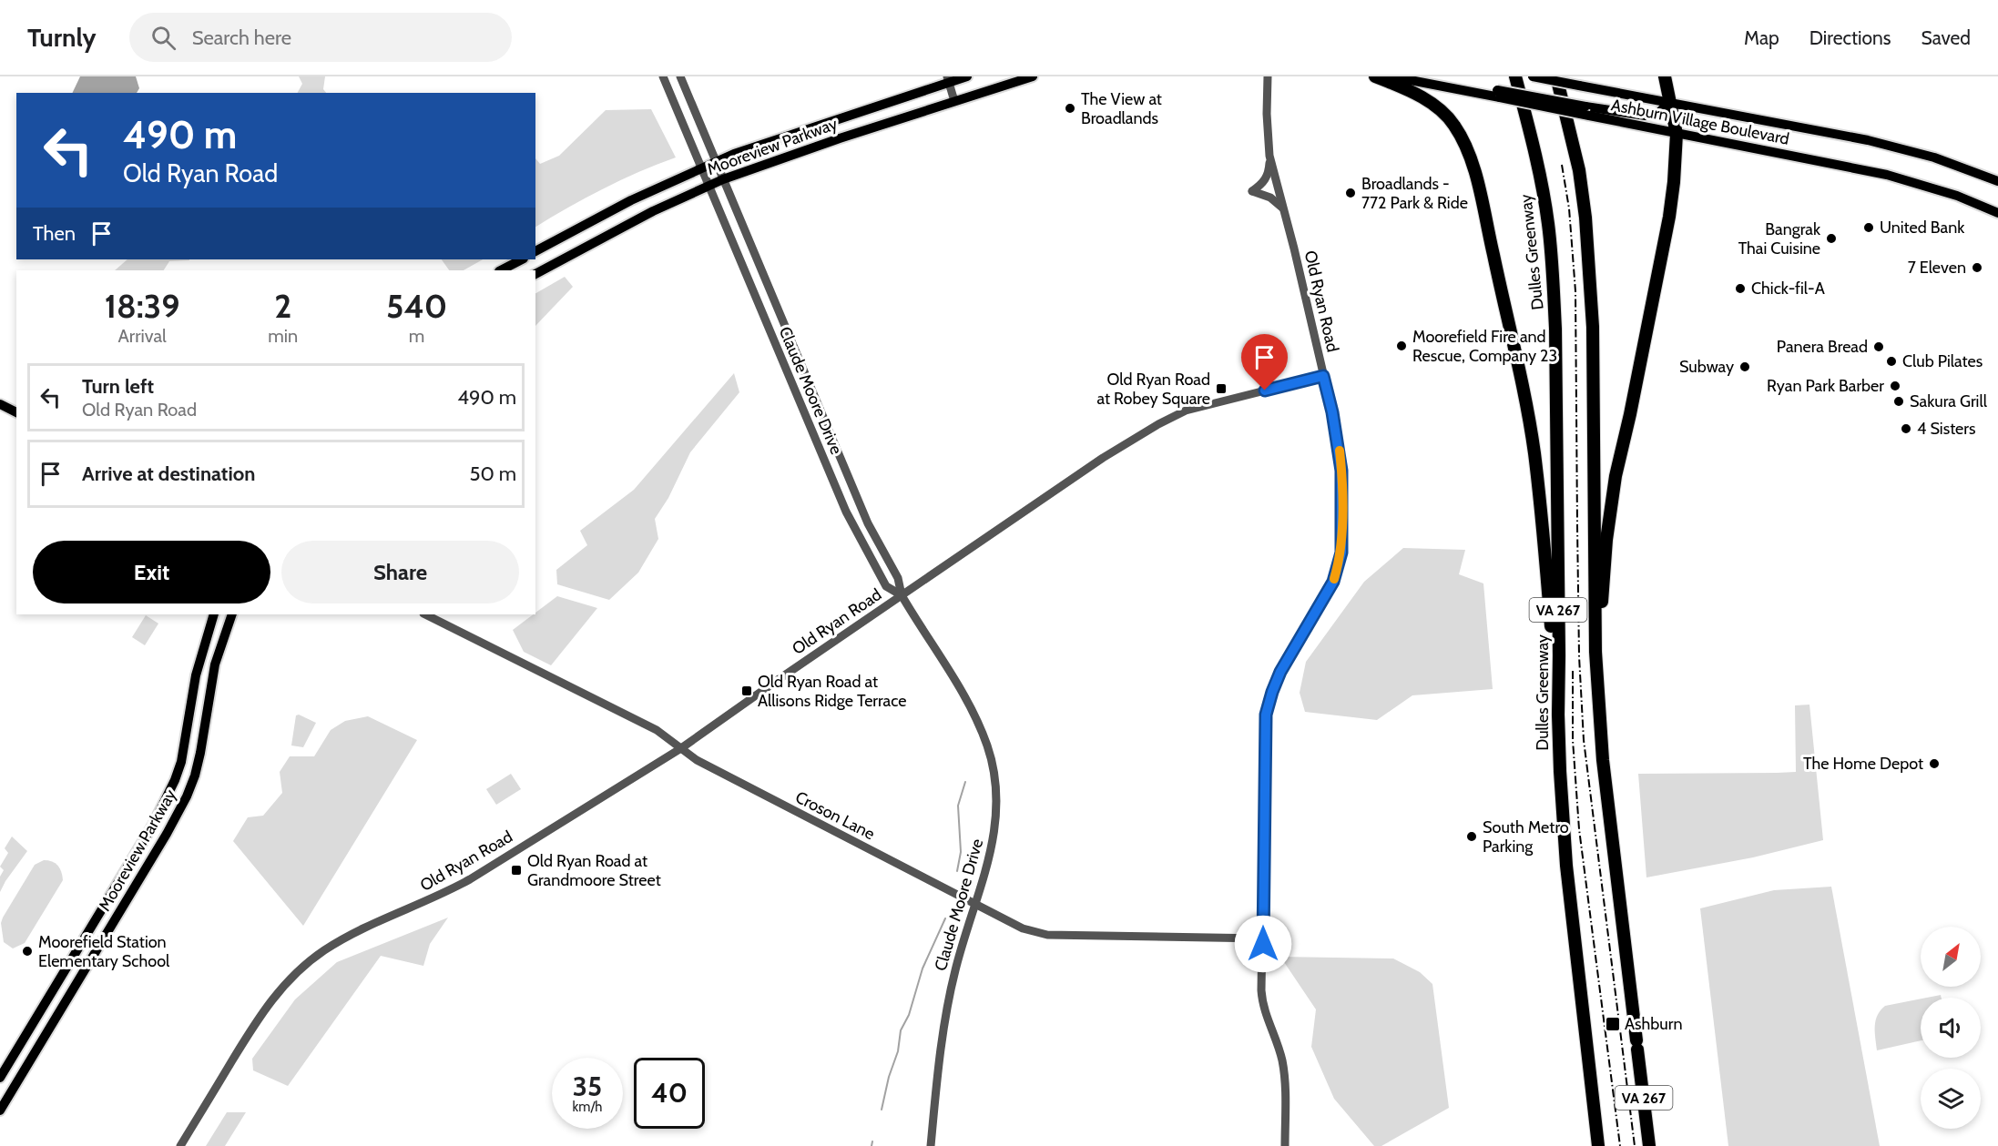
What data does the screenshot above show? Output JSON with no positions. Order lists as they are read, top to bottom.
{
  "streets": {
    "highway": ["Dulles Greenway", "VA 267"],
    "main road": ["Ashburn Village Boulevard", "Mooreview Parkway"],
    "street": ["Old Ryan Road", "Claude Moore Drive", "Croson Lane"]
  },
  "crossings": [
    ["Mooreview Parkway", "Claude Moore Drive"],
    ["Old Ryan Road", "Claude Moore Drive"],
    ["Old Ryan Road", "Croson Lane"],
    ["Claude Moore Drive", "Croson Lane"]
  ],
  "places": {
    "other": [
      "The View at Broadlands",
      "Broadlands - 772 Park & Ride",
      "United Bank",
      "Bangrak Thai Cuisine",
      "7 Eleven",
      "Chick-fil-A",
      "Moorefield Fire and Rescue, Company 23",
      "Panera Bread",
      "Club Pilates",
      "Subway",
      "Ryan Park Barber",
      "Sakura Grill",
      "4 Sisters",
      "The Home Depot",
      "South Metro Parking",
      "Moorefield Station Elementary School"
    ],
    "transit": [
      "Old Ryan Road at Robey Square",
      "Old Ryan Road at Allisons Ridge Terrace",
      "Old Ryan Road at Grandmoore Street",
      "Ashburn"
    ]
  },
  "north": "top right",
  "page": {
    "header": "Turnly",
    "search": "Search here",
    "nav": ["Map", "Directions", "Saved"],
    "turn": ["490 m", "Old Ryan Road"],
    "then": "Then",
    "eta": [
      "18:39",
      "Arrival",
      "2",
      "min",
      "540",
      "m"
    ],
    "list": [
      {
        "name": "Turn left",
        "note": "Old Ryan Road",
        "value": "490 m"
      },
      {
        "name": "Arrive at destination",
        "value": "50 m"
      }
    ],
    "buttons": ["Exit", "Share"],
    "speed": "35 km/h",
    "limit": "40"
  }
}
